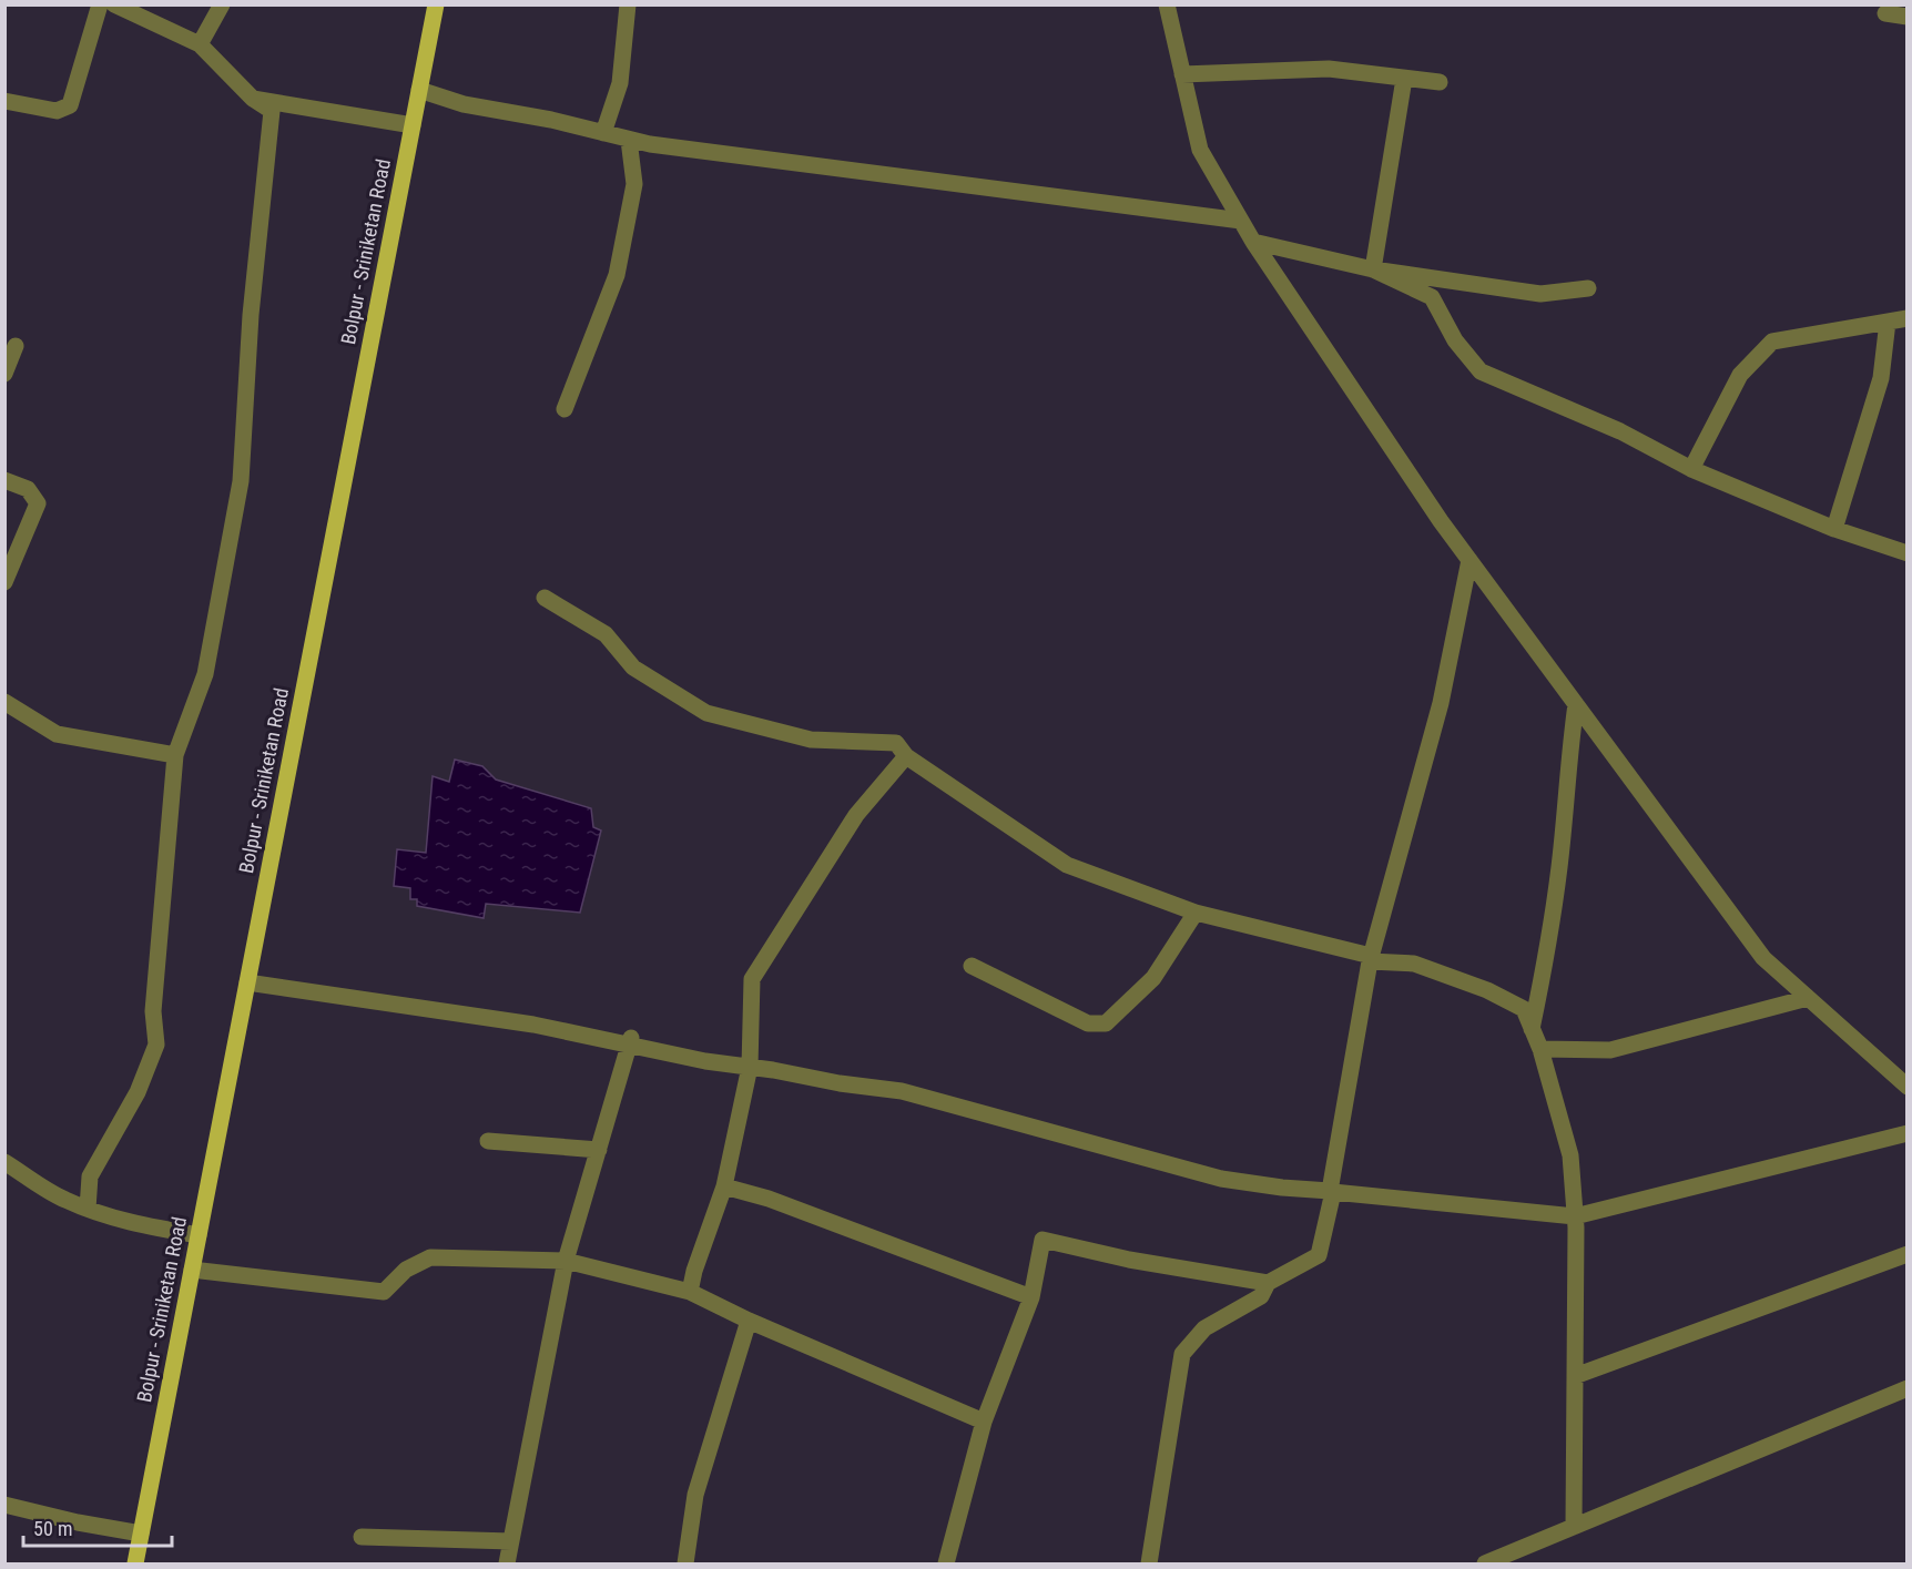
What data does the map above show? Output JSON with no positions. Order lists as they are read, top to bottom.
{
  "streets": {
    "main road": ["Bolpur - Sriniketan Road"]
  },
  "scale_bar": "50 m"
}
